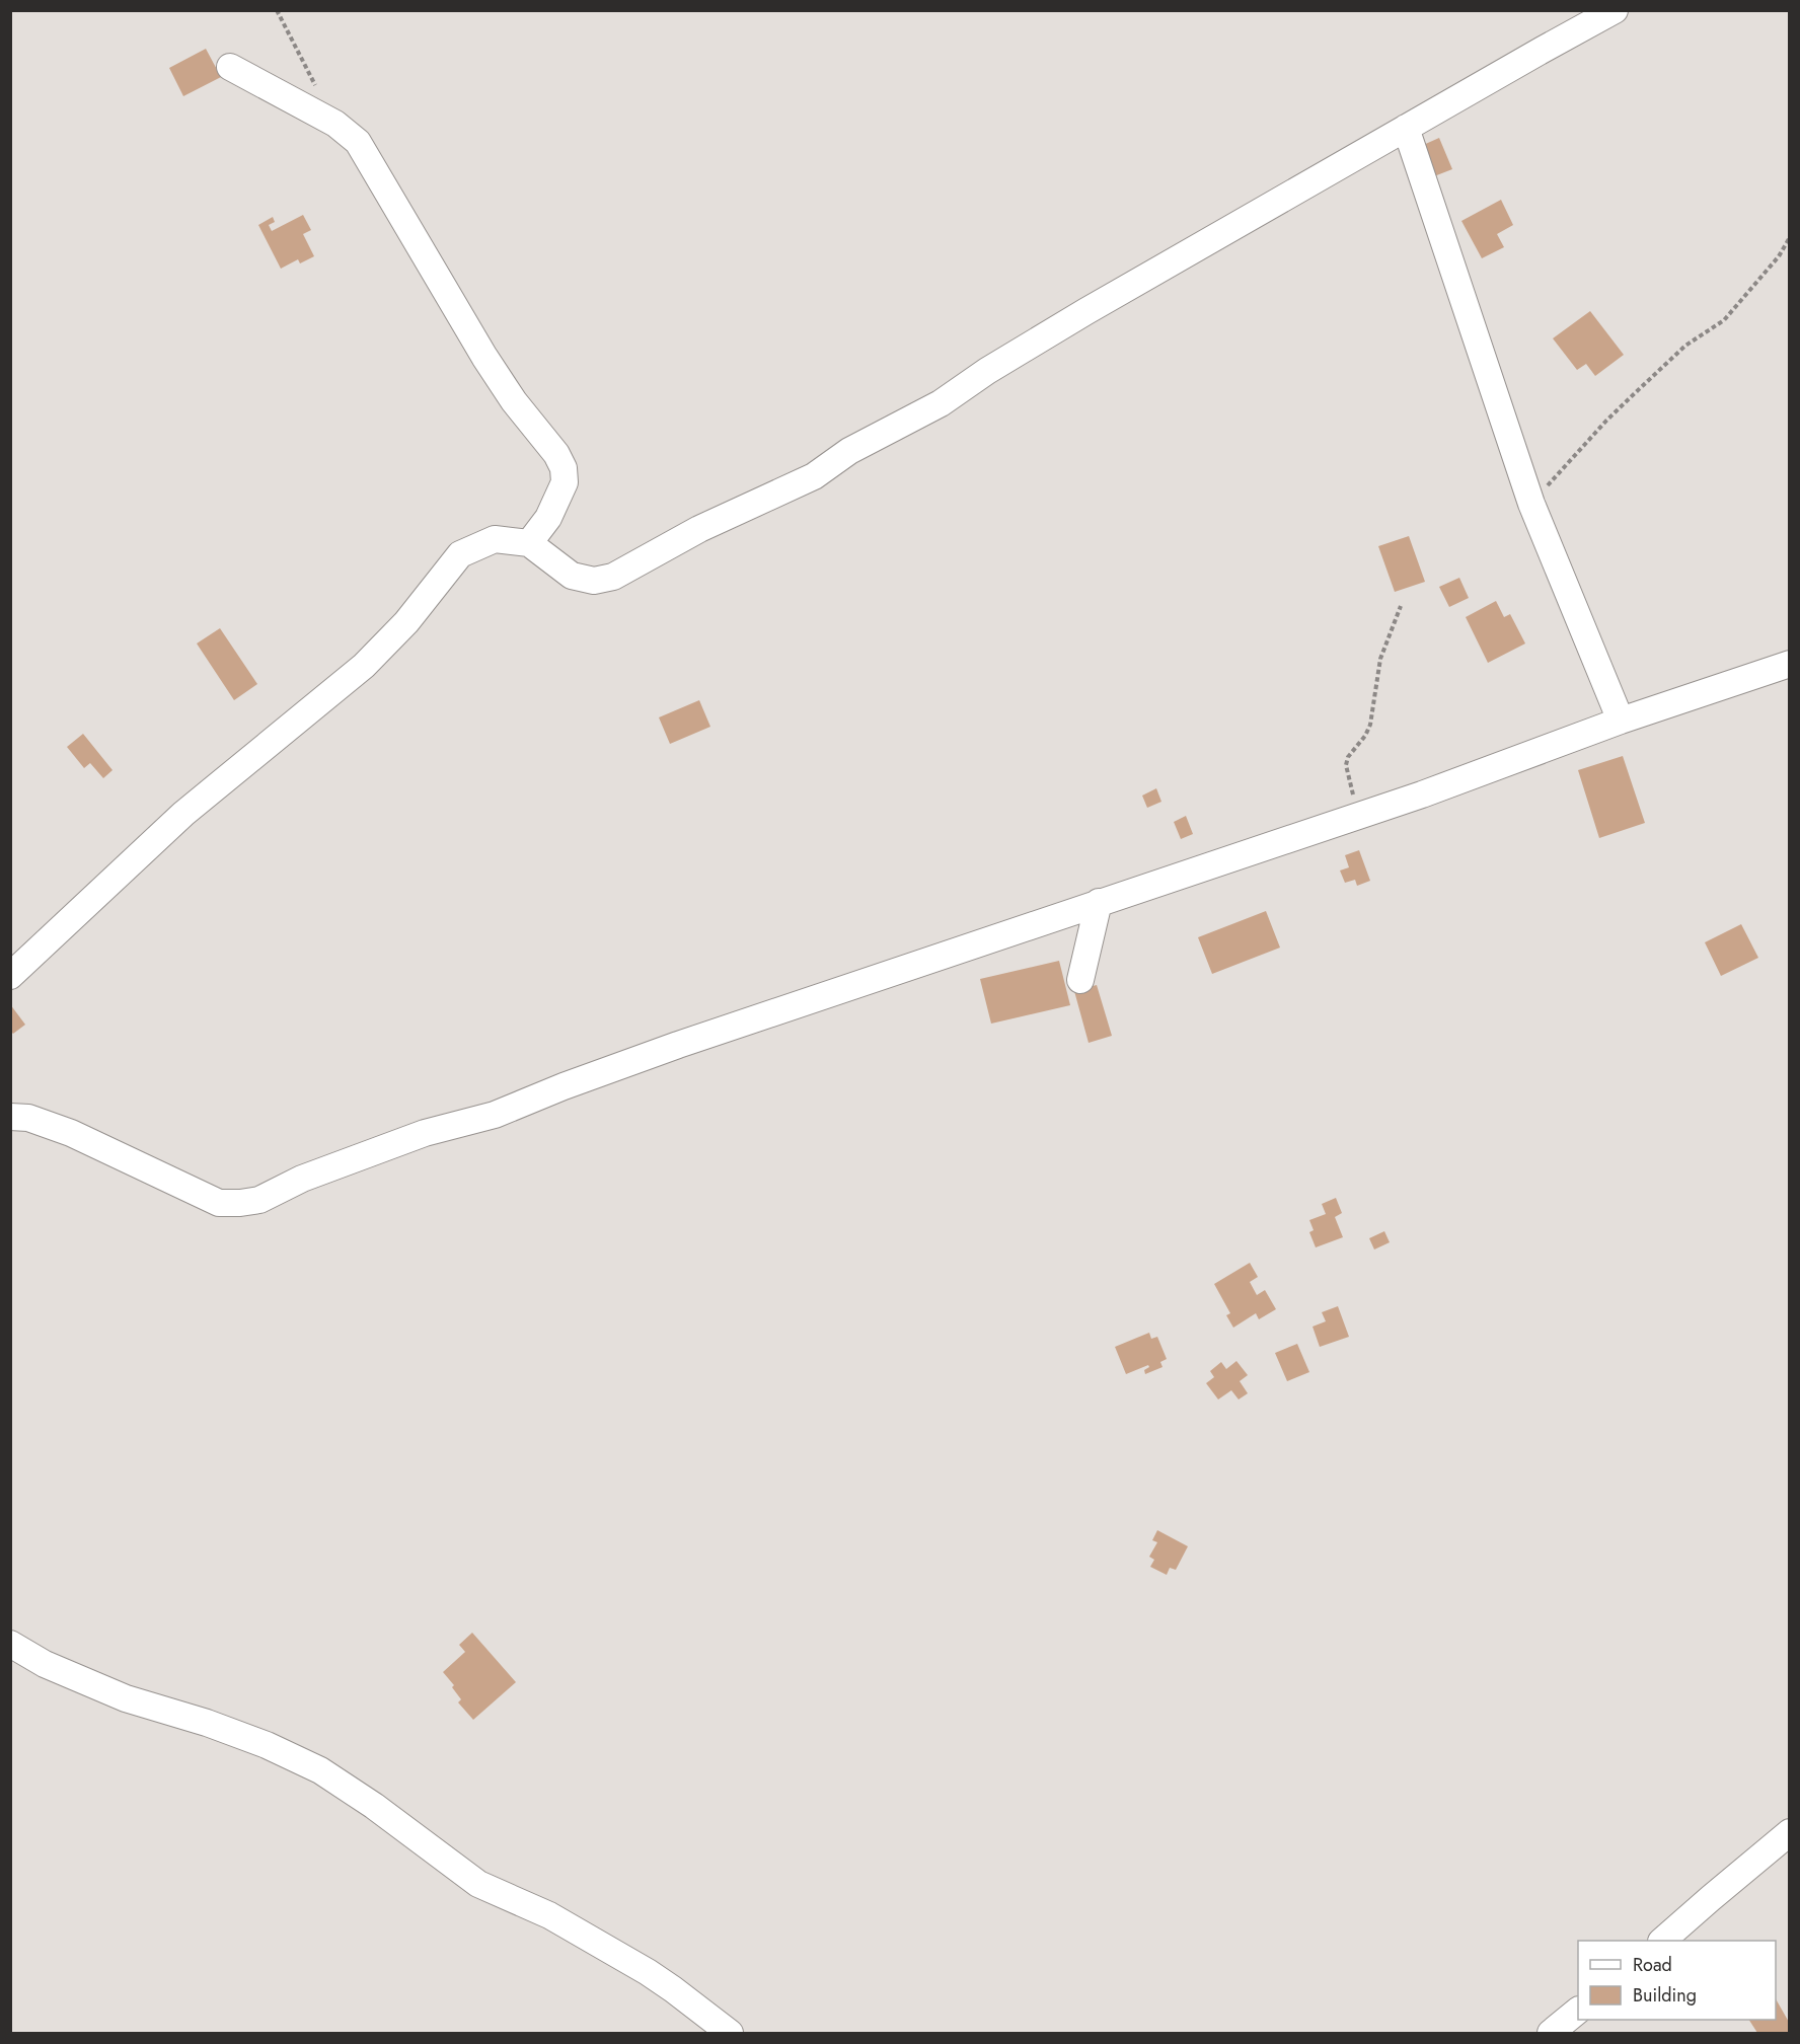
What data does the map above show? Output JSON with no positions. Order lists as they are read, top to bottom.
{
  "legend": ["Road", "Building"]
}
